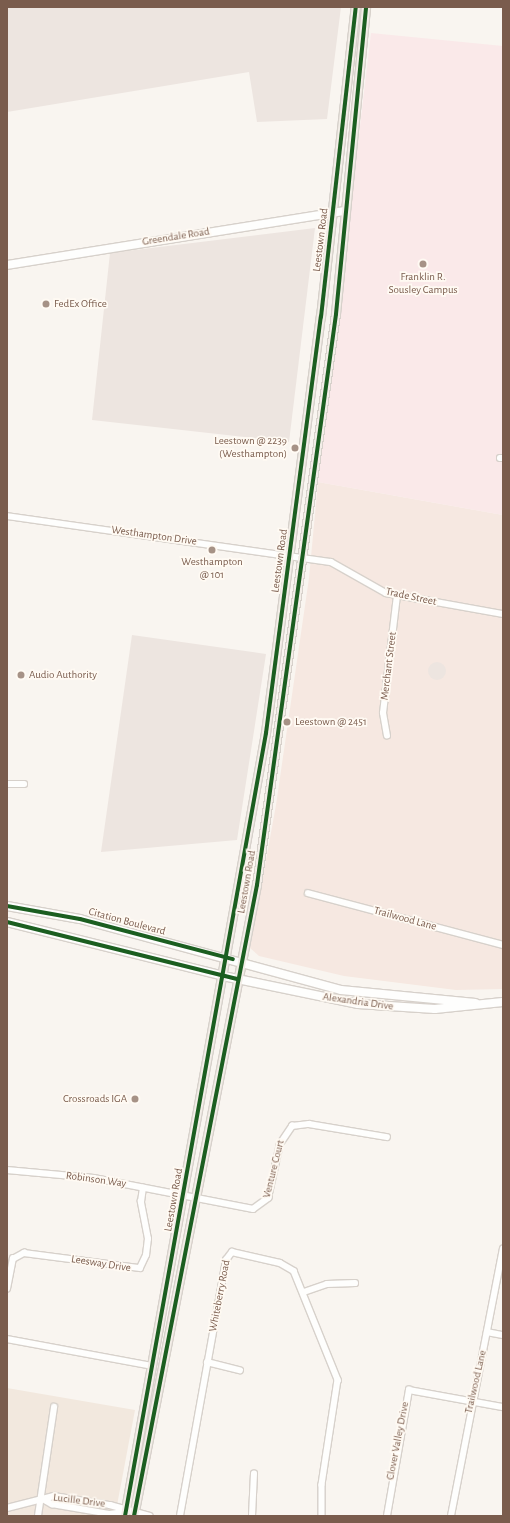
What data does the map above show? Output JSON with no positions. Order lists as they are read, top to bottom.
{
  "streets": {
    "main road": ["Leestown Road"],
    "street": [
      "Greendale Road",
      "Westhampton Drive",
      "Trade Street",
      "Merchant Street",
      "Trailwood Lane",
      "Citation Boulevard",
      "Alexandria Drive",
      "Venture Court",
      "Robinson Way",
      "Leesway Drive",
      "Whiteberry Road",
      "Clover Valley Drive",
      "Lucille Drive"
    ]
  },
  "crossings": [
    ["Greendale Road", "Leestown Road"],
    ["Leestown Road", "Westhampton Drive"],
    ["Leestown Road", "Trade Street"],
    ["Leestown Road", "Citation Boulevard"],
    ["Leestown Road", "Alexandria Drive"],
    ["Leestown Road", "Venture Court"],
    ["Leestown Road", "Robinson Way"],
    ["Leestown Road", "Lucille Drive"],
    ["Westhampton Drive", "Trade Street"],
    ["Trade Street", "Merchant Street"],
    ["Trailwood Lane", "Clover Valley Drive"],
    ["Citation Boulevard", "Alexandria Drive"],
    ["Venture Court", "Robinson Way"],
    ["Robinson Way", "Leesway Drive"]
  ],
  "places": [
    "Franklin R. Sousley Campus",
    "FedEx Office",
    "Leestown @ 2239 (Westhampton)",
    "Westhampton @ 101",
    "Audio Authority",
    "Leestown @ 2451",
    "Crossroads IGA"
  ]
}
